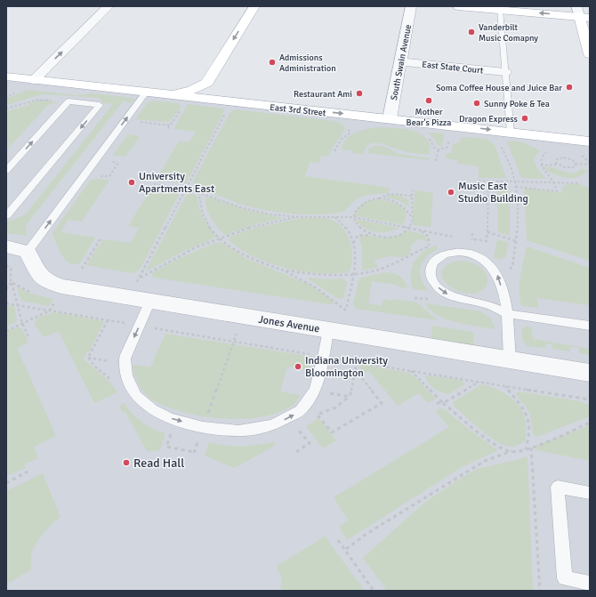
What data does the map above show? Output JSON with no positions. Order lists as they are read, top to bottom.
{
  "streets": {
    "main road": ["East 3rd Street"],
    "street": ["South Swain Avenue", "East State Court", "Jones Avenue"]
  },
  "crossings": [
    ["South Swain Avenue", "East State Court"],
    ["South Swain Avenue", "East 3rd Street"]
  ],
  "one_way": ["East 3rd Street"],
  "places": [
    "Vanderbilt Music Comapny",
    "Admissions Administration",
    "Soma Coffee House and Juice Bar",
    "Restaurant Ami",
    "Mother Bear's Pizza",
    "Sunny Poke & Tea",
    "Dragon Express",
    "University Apartments East",
    "Music East Studio Building",
    "Indiana University Bloomington",
    "Read Hall"
  ]
}
